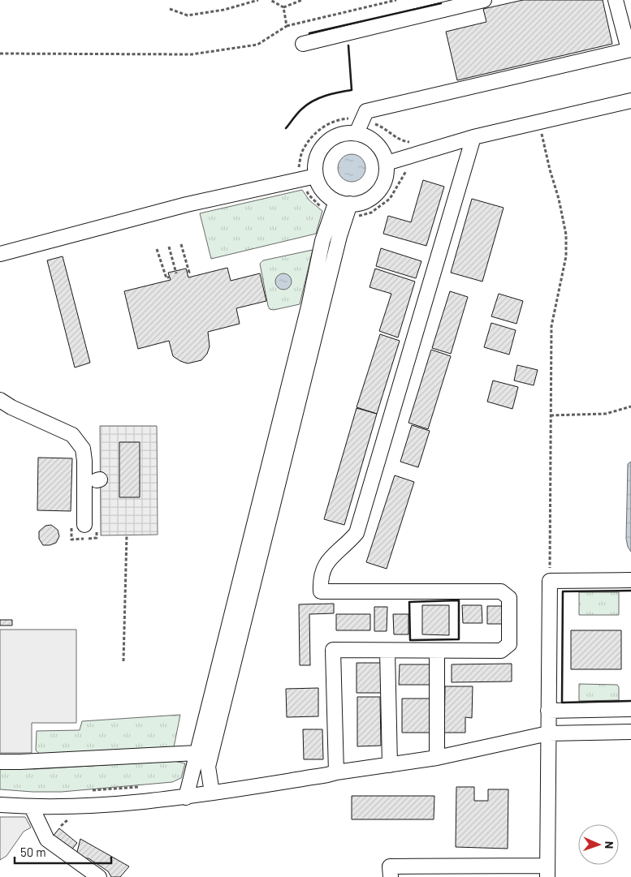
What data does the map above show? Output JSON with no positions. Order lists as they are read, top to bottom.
{
  "scale_bar": "50 m",
  "north": "right"
}
